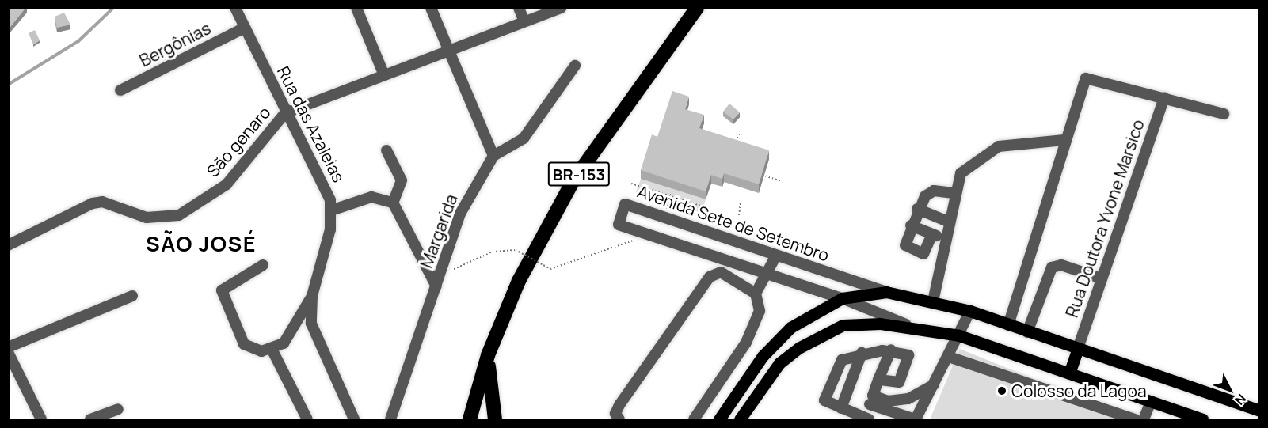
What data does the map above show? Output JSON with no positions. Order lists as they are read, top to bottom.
{
  "streets": {
    "highway": ["BR-153"],
    "main road": ["Avenida Sete de Setembro"],
    "street": [
      "Bergônias",
      "Rua das Azaleias",
      "São genaro",
      "Rua Doutora Yvone Marsico",
      "Margarida"
    ]
  },
  "crossings": [
    ["Bergônias", "Rua das Azaleias"],
    ["Rua das Azaleias", "São genaro"],
    ["Rua Doutora Yvone Marsico", "Avenida Sete de Setembro"]
  ],
  "districts": ["SÃO JOSÉ"],
  "places": ["Colosso da Lagoa"],
  "north": "bottom right"
}
